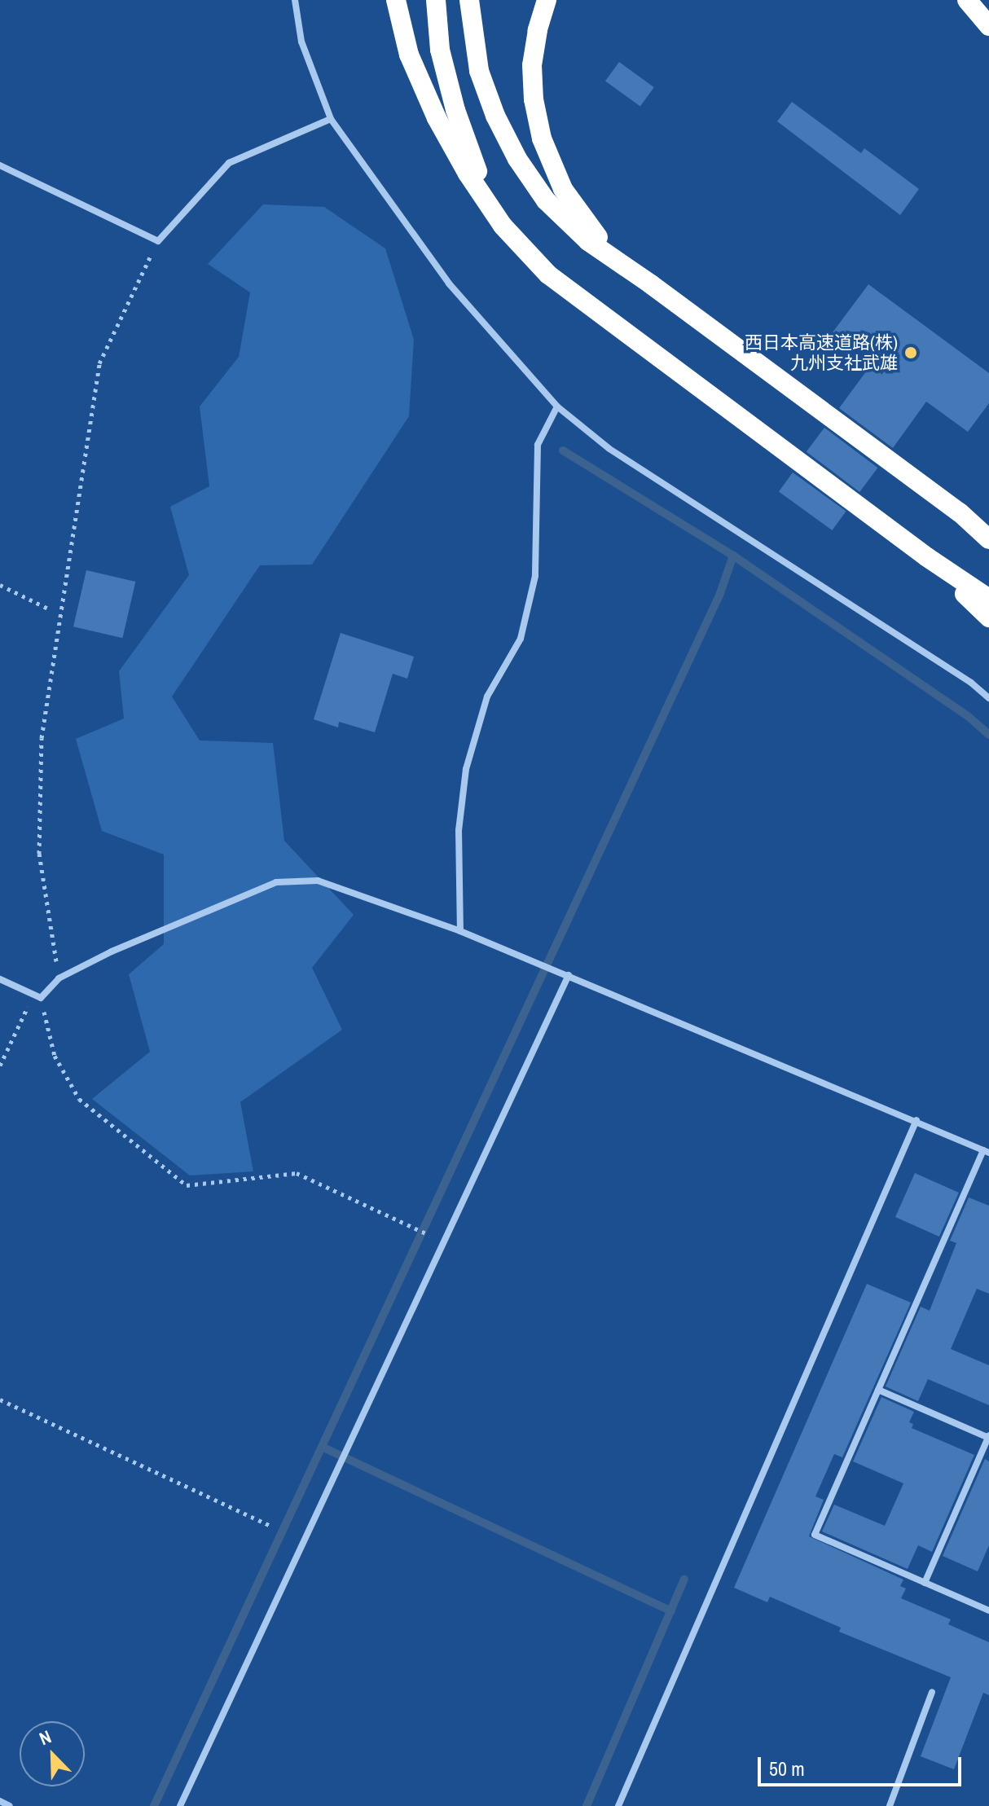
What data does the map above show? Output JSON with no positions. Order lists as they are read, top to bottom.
{
  "places": ["西日本高速道路(株) 九州支社武雄"],
  "scale_bar": "50 m",
  "north": "top left"
}
